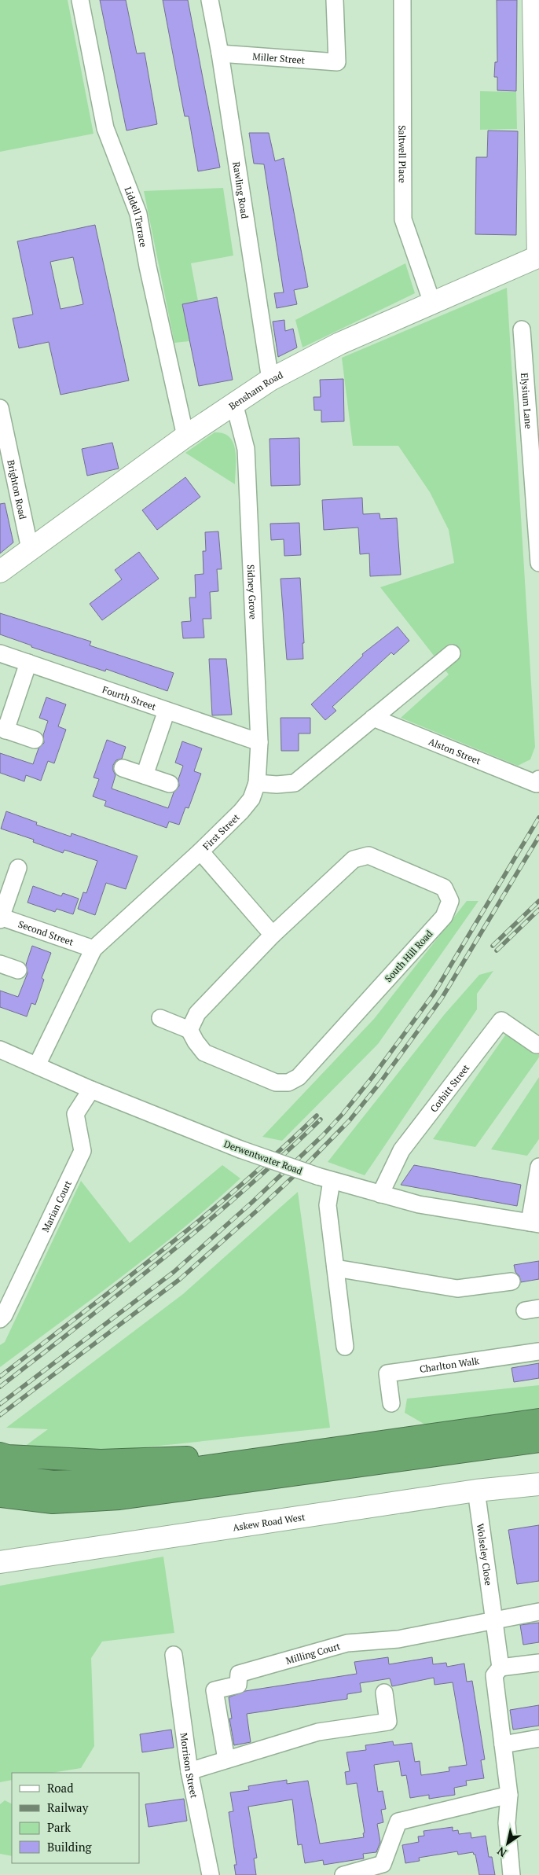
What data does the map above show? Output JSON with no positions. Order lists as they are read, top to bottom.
{
  "streets": {
    "street": [
      "Miller Street",
      "Saltwell Place",
      "Rawling Road",
      "Liddell Terrace",
      "Bensham Road",
      "Elysium Lane",
      "Brighton Road",
      "Sidney Grove",
      "Fourth Street",
      "Alston Street",
      "First Street",
      "Second Street",
      "South Hill Road",
      "Corbitt Street",
      "Derwentwater Road",
      "Marian Court",
      "Charlton Walk",
      "Askew Road West",
      "Wolseley Close",
      "Milling Court",
      "Morrison Street"
    ]
  },
  "crossings": [
    ["Miller Street", "Rawling Road"],
    ["Saltwell Place", "Bensham Road"],
    ["Rawling Road", "Bensham Road"],
    ["Liddell Terrace", "Bensham Road"],
    ["Bensham Road", "Brighton Road"],
    ["Bensham Road", "Sidney Grove"],
    ["Sidney Grove", "Fourth Street"],
    ["Sidney Grove", "First Street"],
    ["First Street", "Second Street"],
    ["First Street", "Derwentwater Road"],
    ["Corbitt Street", "Derwentwater Road"],
    ["Derwentwater Road", "Marian Court"],
    ["Askew Road West", "Wolseley Close"],
    ["Wolseley Close", "Milling Court"]
  ],
  "legend": [
    "Road",
    "Railway",
    "Park",
    "Building"
  ],
  "north": "bottom left"
}
